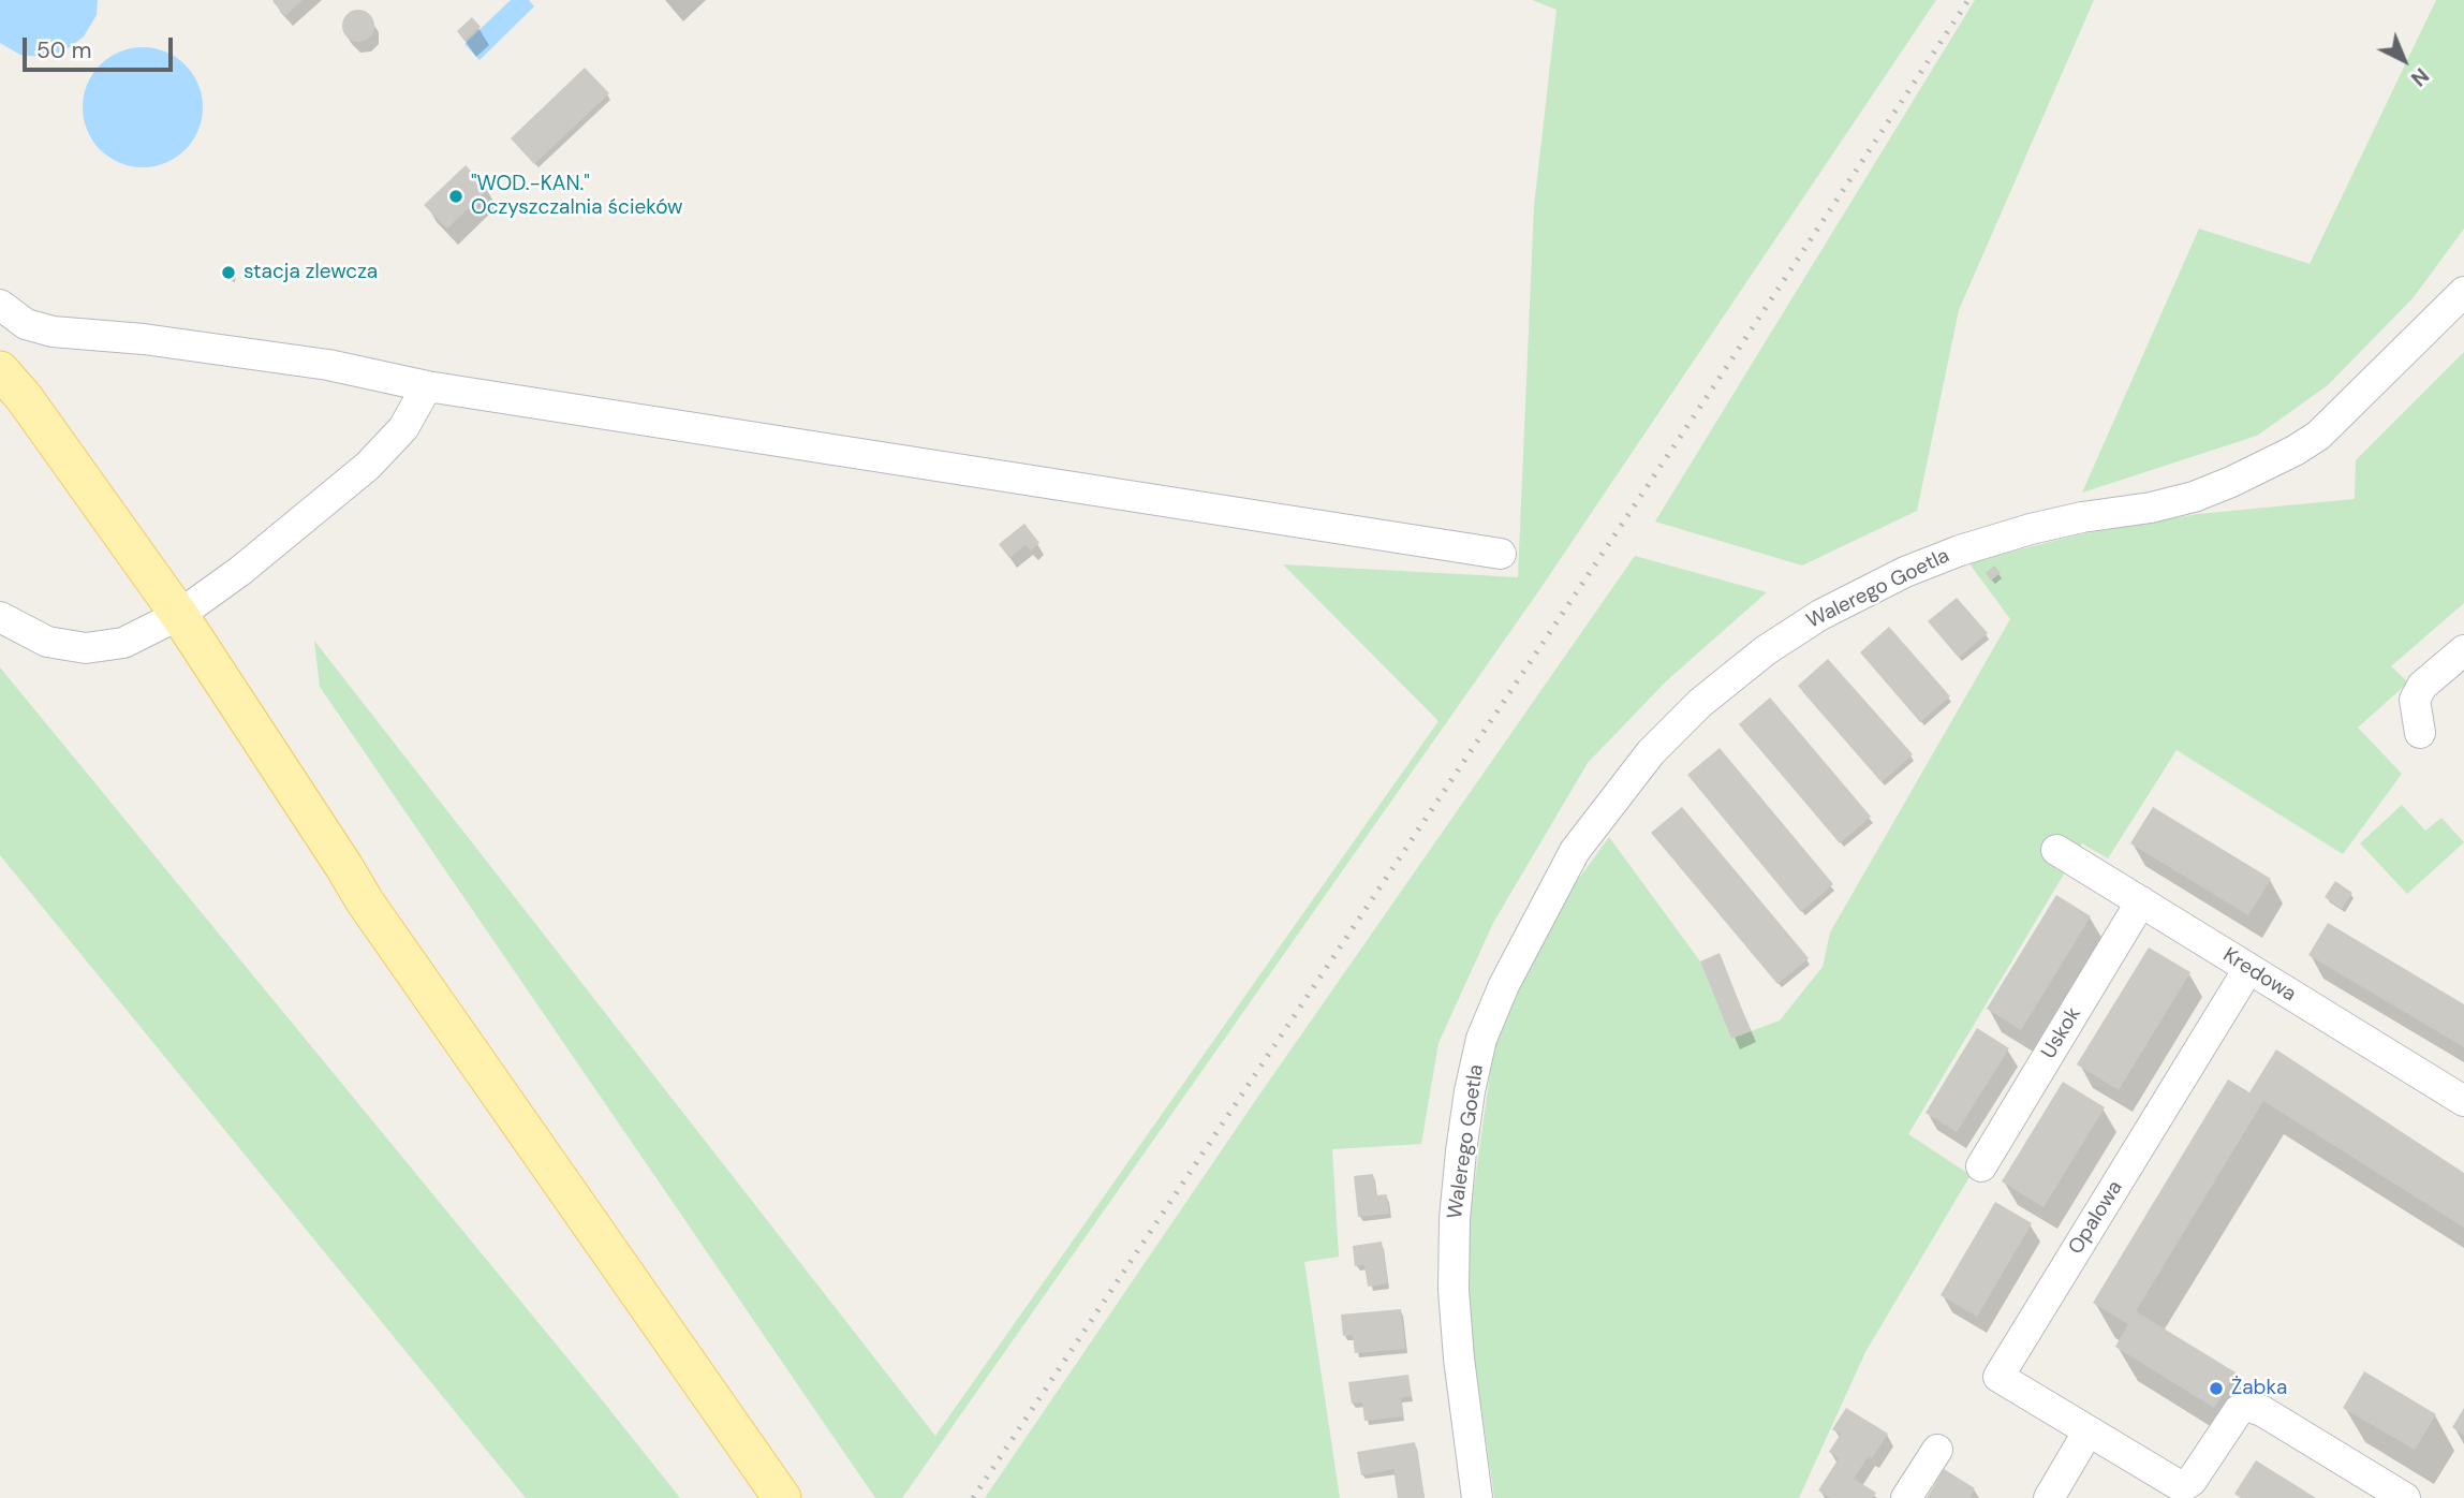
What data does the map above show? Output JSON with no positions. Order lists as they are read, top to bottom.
{
  "streets": {
    "street": [
      "Walerego Goetla",
      "Kredowa",
      "Uskok",
      "Opalowa"
    ]
  },
  "crossings": [
    ["Kredowa", "Uskok"],
    ["Kredowa", "Opalowa"]
  ],
  "places": ["\"WOD.-KAN.\" Oczyszczalnia ścieków", "stacja zlewcza", "Żabka"],
  "scale_bar": "50 m",
  "north": "bottom right"
}
